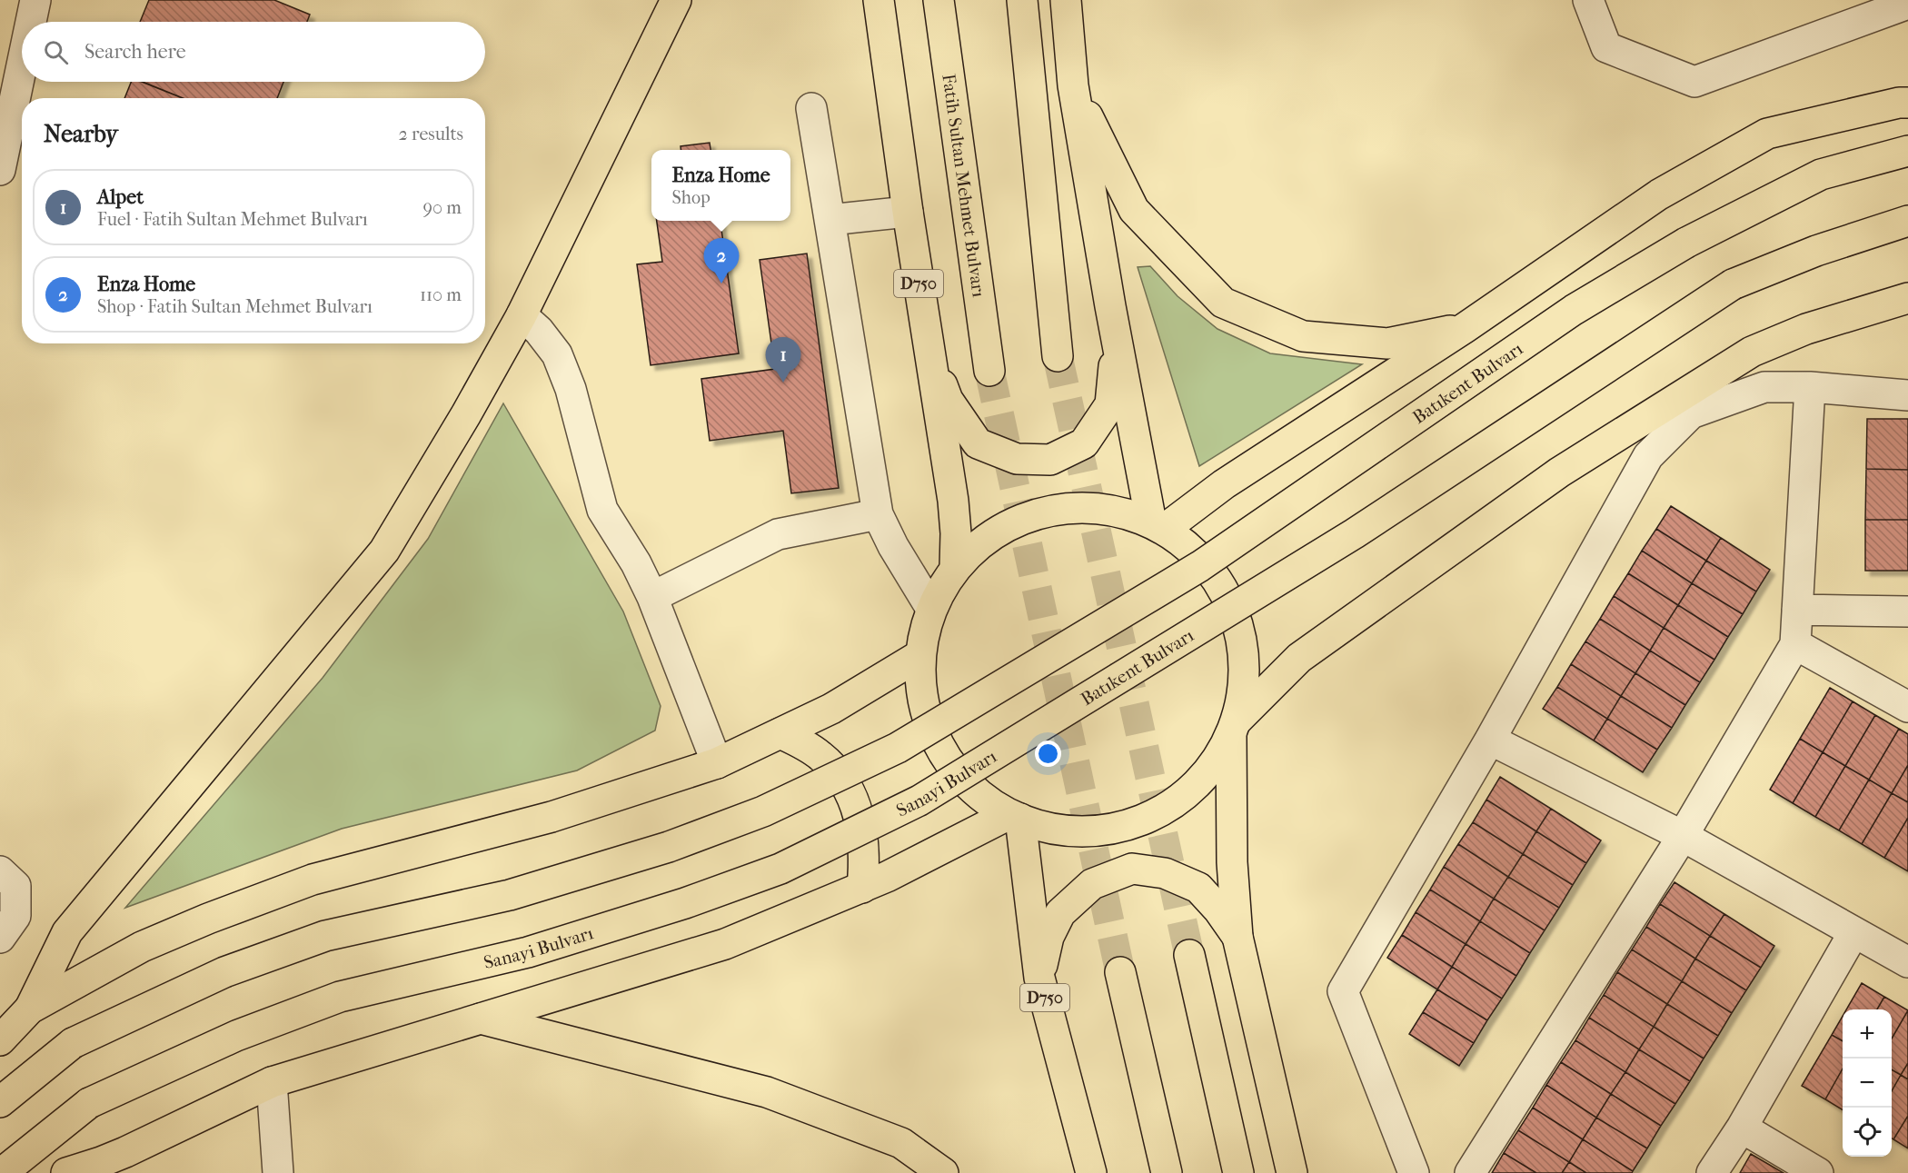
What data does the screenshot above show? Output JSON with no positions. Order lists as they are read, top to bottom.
{
  "streets": {
    "main road": [
      "Fatih Sultan Mehmet Bulvarı",
      "D750",
      "Batıkent Bulvarı",
      "Sanayi Bulvarı"
    ]
  },
  "crossings": [
    ["Batıkent Bulvarı", "Sanayi Bulvarı"]
  ],
  "page": {
    "search": "Search here",
    "heading": ["Nearby", "2 results"],
    "popup": ["Enza Home", "Shop"],
    "list": [
      {
        "mark": "1",
        "name": "Alpet",
        "note": "Fuel · Fatih Sultan Mehmet Bulvarı",
        "value": "90 m"
      },
      {
        "mark": "2",
        "name": "Enza Home",
        "note": "Shop · Fatih Sultan Mehmet Bulvarı",
        "value": "110 m"
      }
    ],
    "pins": ["2", "1"],
    "map_buttons": ["+", "−"]
  }
}
